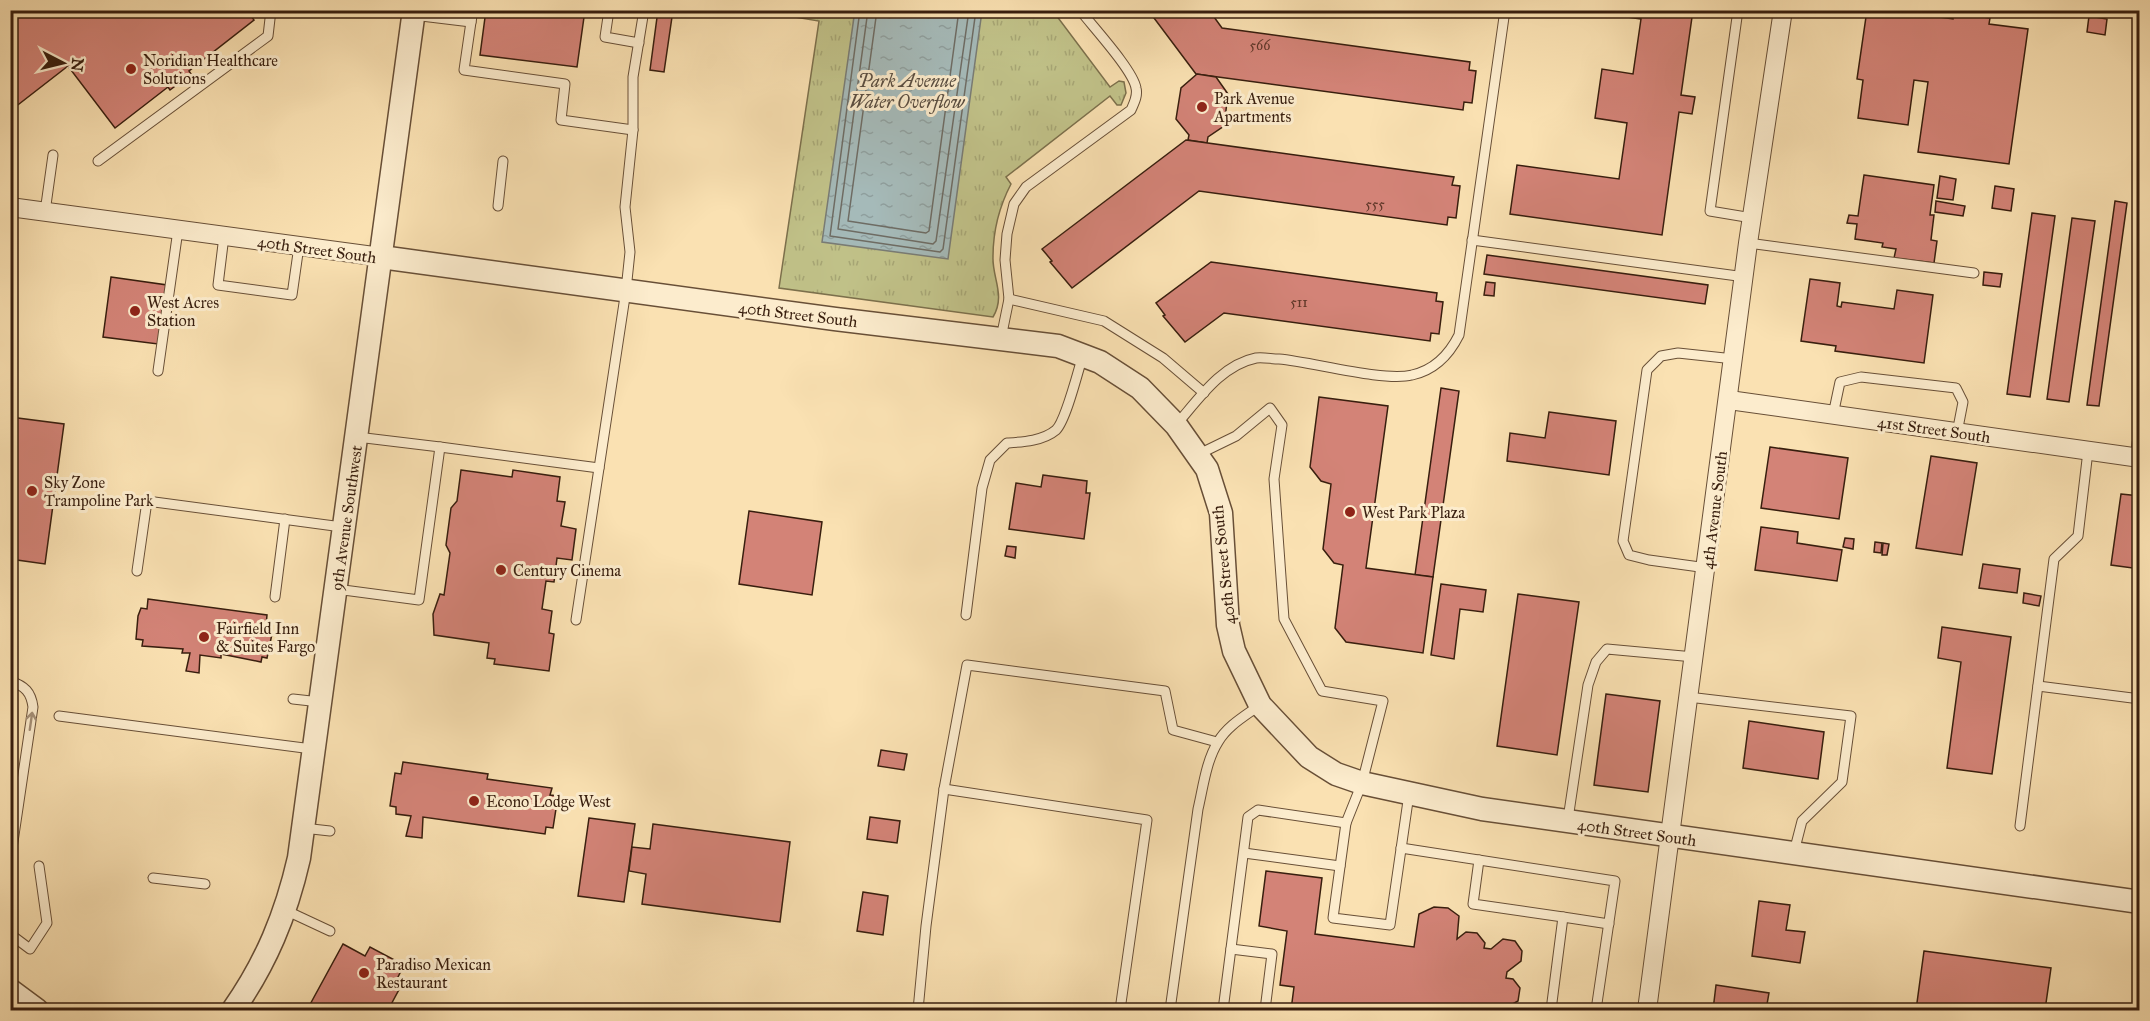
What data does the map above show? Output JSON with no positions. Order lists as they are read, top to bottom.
{
  "streets": {
    "street": [
      "40th Street South",
      "41st Street South",
      "4th Avenue South",
      "9th Avenue Southwest"
    ]
  },
  "crossings": [
    ["40th Street South", "4th Avenue South"],
    ["40th Street South", "9th Avenue Southwest"],
    ["41st Street South", "4th Avenue South"]
  ],
  "water": ["Park Avenue Water Overflow"],
  "places": [
    "Noridian Healthcare Solutions",
    "Park Avenue Apartments",
    "West Acres Station",
    "Sky Zone Trampoline Park",
    "West Park Plaza",
    "Century Cinema",
    "Fairfield Inn & Suites Fargo",
    "Econo Lodge West",
    "Paradiso Mexican Restaurant"
  ],
  "house_numbers": ["566", "555", "511"],
  "north": "right"
}
